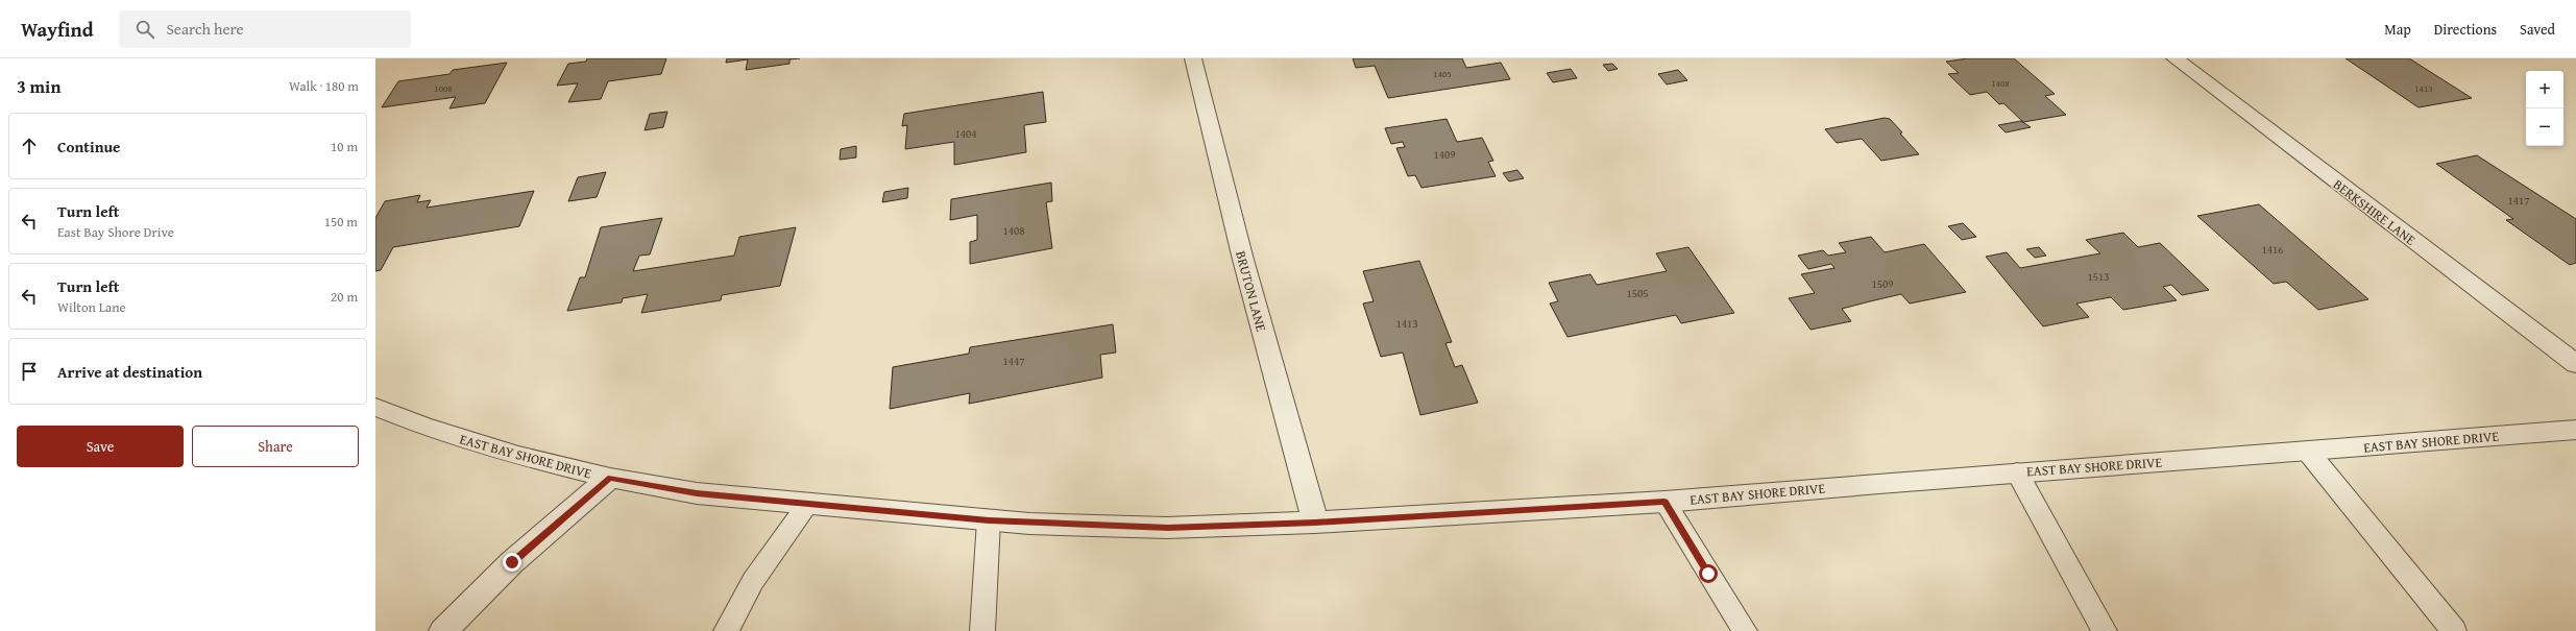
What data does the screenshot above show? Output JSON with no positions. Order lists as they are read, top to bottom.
{
  "streets": {
    "street": ["BERKSHIRE LANE", "BRUTON LANE", "EAST BAY SHORE DRIVE"]
  },
  "crossings": [
    ["BRUTON LANE", "EAST BAY SHORE DRIVE"]
  ],
  "house_numbers": [
    "1405",
    "1408",
    "1008",
    "1413",
    "1404",
    "1409",
    "1417",
    "1408",
    "1416",
    "1513",
    "1509",
    "1505",
    "1413",
    "1447"
  ],
  "page": {
    "header": "Wayfind",
    "search": "Search here",
    "nav": ["Map", "Directions", "Saved"],
    "heading": ["3 min", "Walk · 180 m"],
    "map_buttons": ["+", "−"],
    "list": [
      ["Continue", "10 m"],
      ["Turn left", "East Bay Shore Drive", "150 m"],
      ["Turn left", "Wilton Lane", "20 m"],
      "Arrive at destination"
    ],
    "buttons": ["Save", "Share"]
  }
}
